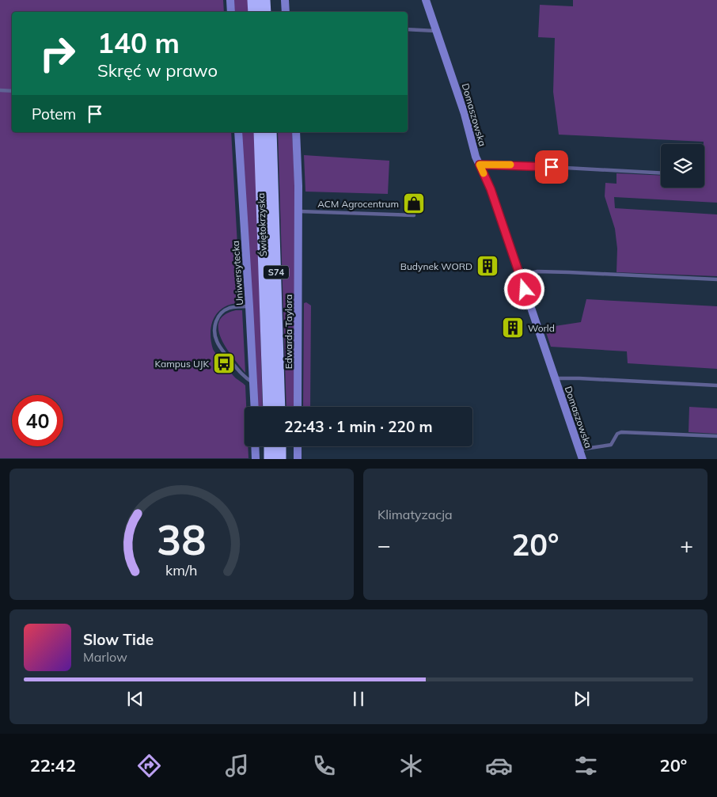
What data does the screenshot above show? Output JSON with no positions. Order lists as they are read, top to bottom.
{
  "streets": {
    "highway": ["Świętokrzyska", "S74"],
    "street": ["Domaszowska", "Uniwersytecka", "Edwarda Taylora"]
  },
  "places": {
    "shop": ["ACM Agrocentrum"],
    "building": ["Budynek WORD", "World"],
    "bus stop": ["Kampus UJK"]
  },
  "page": {
    "turn": ["140 m", "Skręć w prawo"],
    "then": "Potem",
    "limit": "40",
    "trip": "22:43 · 1 min · 220 m",
    "tile": "Klimatyzacja",
    "heat": ["−", "20°", "+"],
    "song": ["Slow Tide", "Marlow"],
    "tabs": ["22:42", "20°"],
    "gauge": ["38", "km/h"]
  }
}
